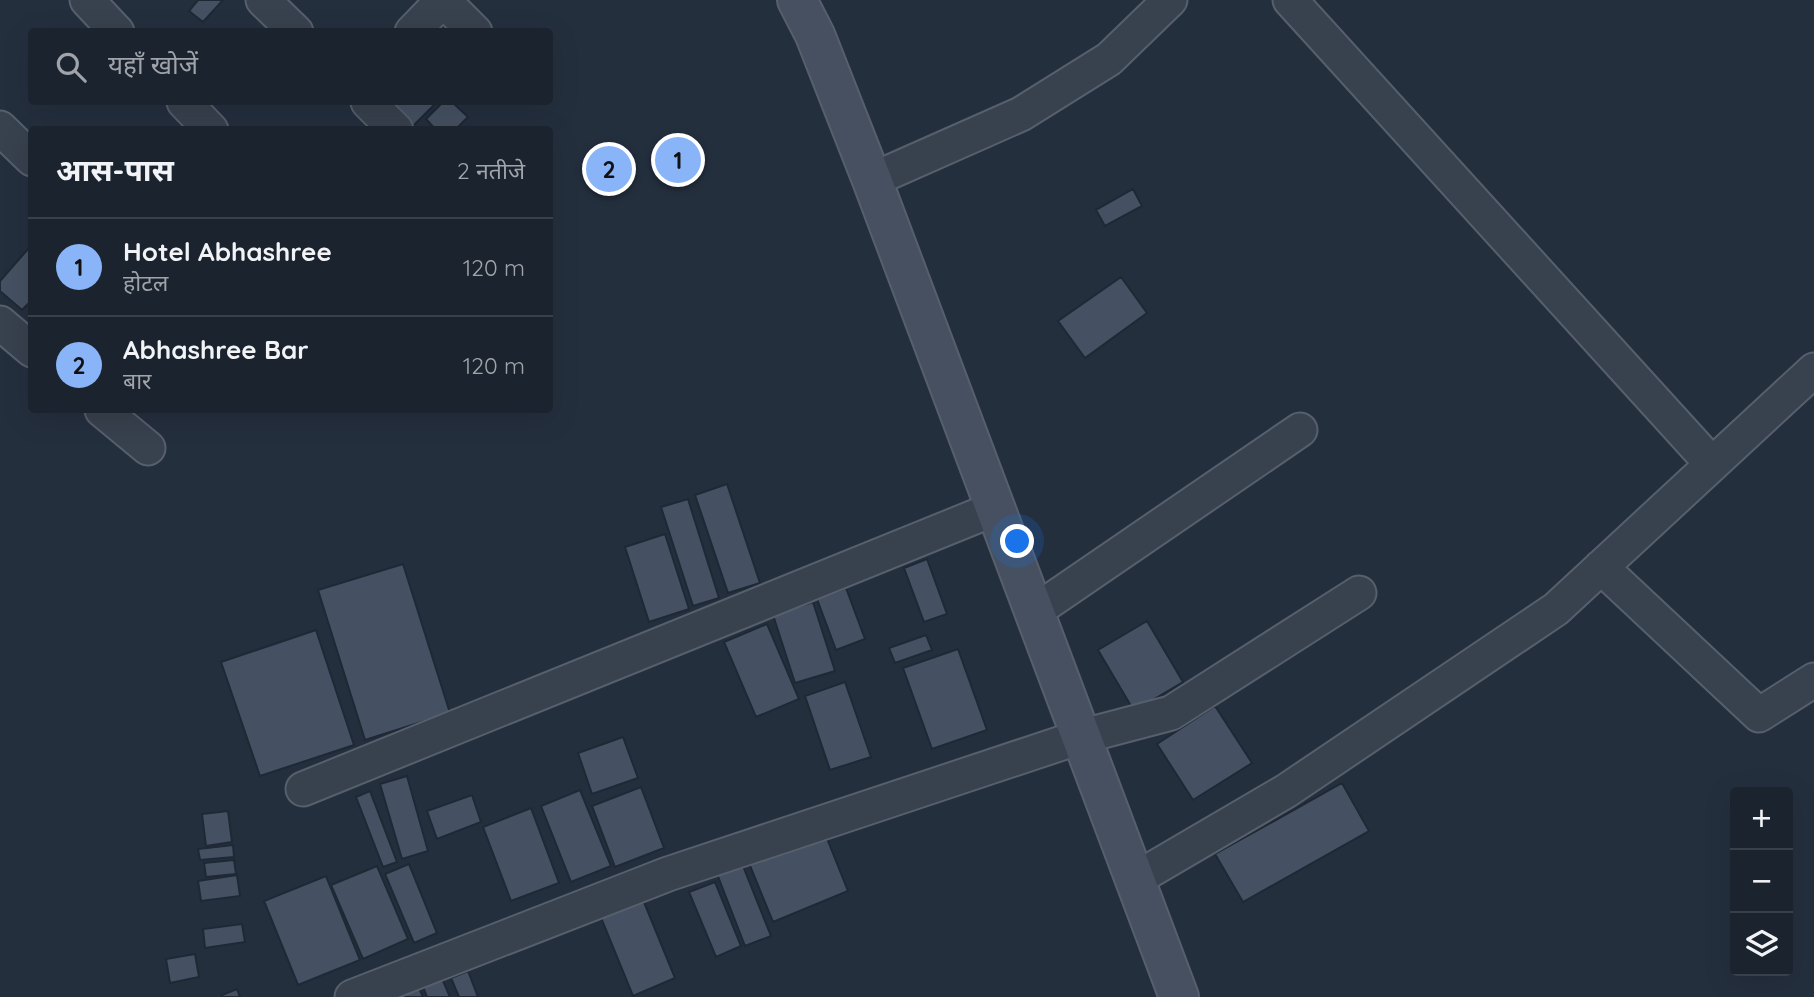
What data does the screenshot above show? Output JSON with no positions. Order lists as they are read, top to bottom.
{
  "page": {
    "search": "यहाँ खोजें",
    "heading": ["आस-पास", "2 नतीजे"],
    "pins": ["1", "2"],
    "list": [
      {
        "mark": "1",
        "name": "Hotel Abhashree",
        "note": "होटल",
        "value": "120 m"
      },
      {
        "mark": "2",
        "name": "Abhashree Bar",
        "note": "बार",
        "value": "120 m"
      }
    ],
    "map_buttons": ["+", "−"]
  }
}
